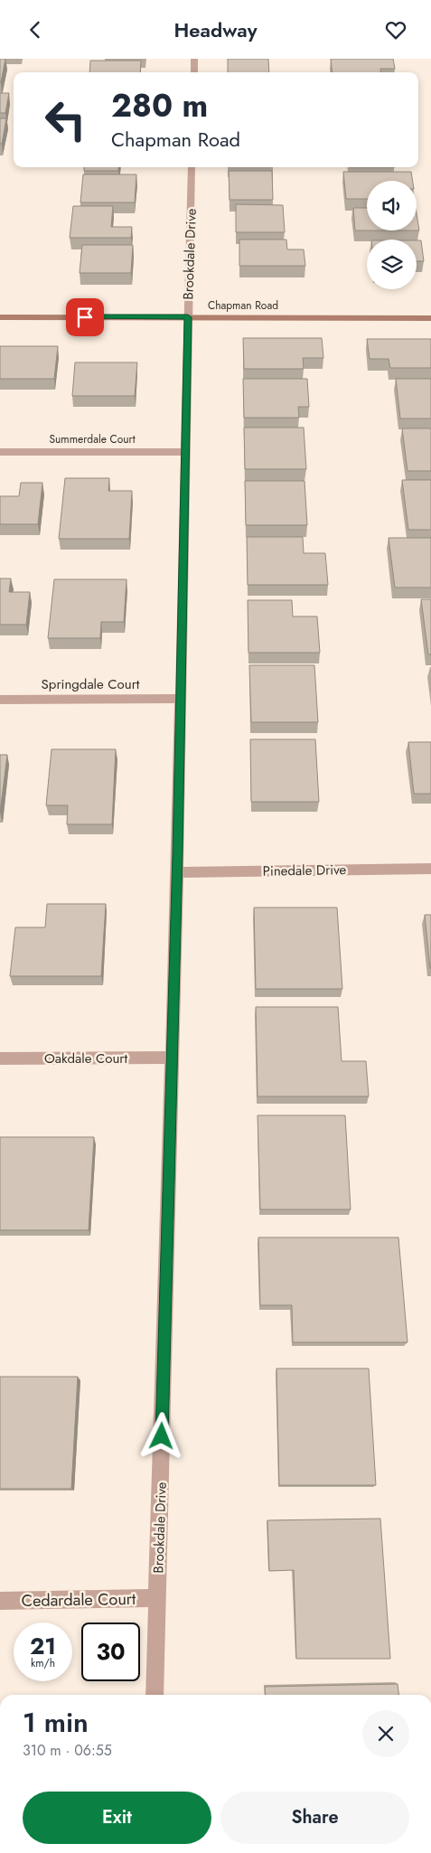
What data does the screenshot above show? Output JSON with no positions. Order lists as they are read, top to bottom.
{
  "streets": {
    "street": [
      "Brookdale Drive",
      "Chapman Road",
      "Summerdale Court",
      "Springdale Court",
      "Pinedale Drive",
      "Oakdale Court",
      "Cedardale Court"
    ]
  },
  "crossings": [
    ["Brookdale Drive", "Chapman Road"],
    ["Brookdale Drive", "Summerdale Court"],
    ["Brookdale Drive", "Springdale Court"],
    ["Brookdale Drive", "Pinedale Drive"],
    ["Brookdale Drive", "Oakdale Court"],
    ["Brookdale Drive", "Cedardale Court"]
  ],
  "page": {
    "header": "Headway",
    "turn": ["280 m", "Chapman Road"],
    "speed": "21 km/h",
    "limit": "30",
    "heading": ["1 min", "310 m · 06:55"],
    "buttons": ["Exit", "Share"]
  }
}
